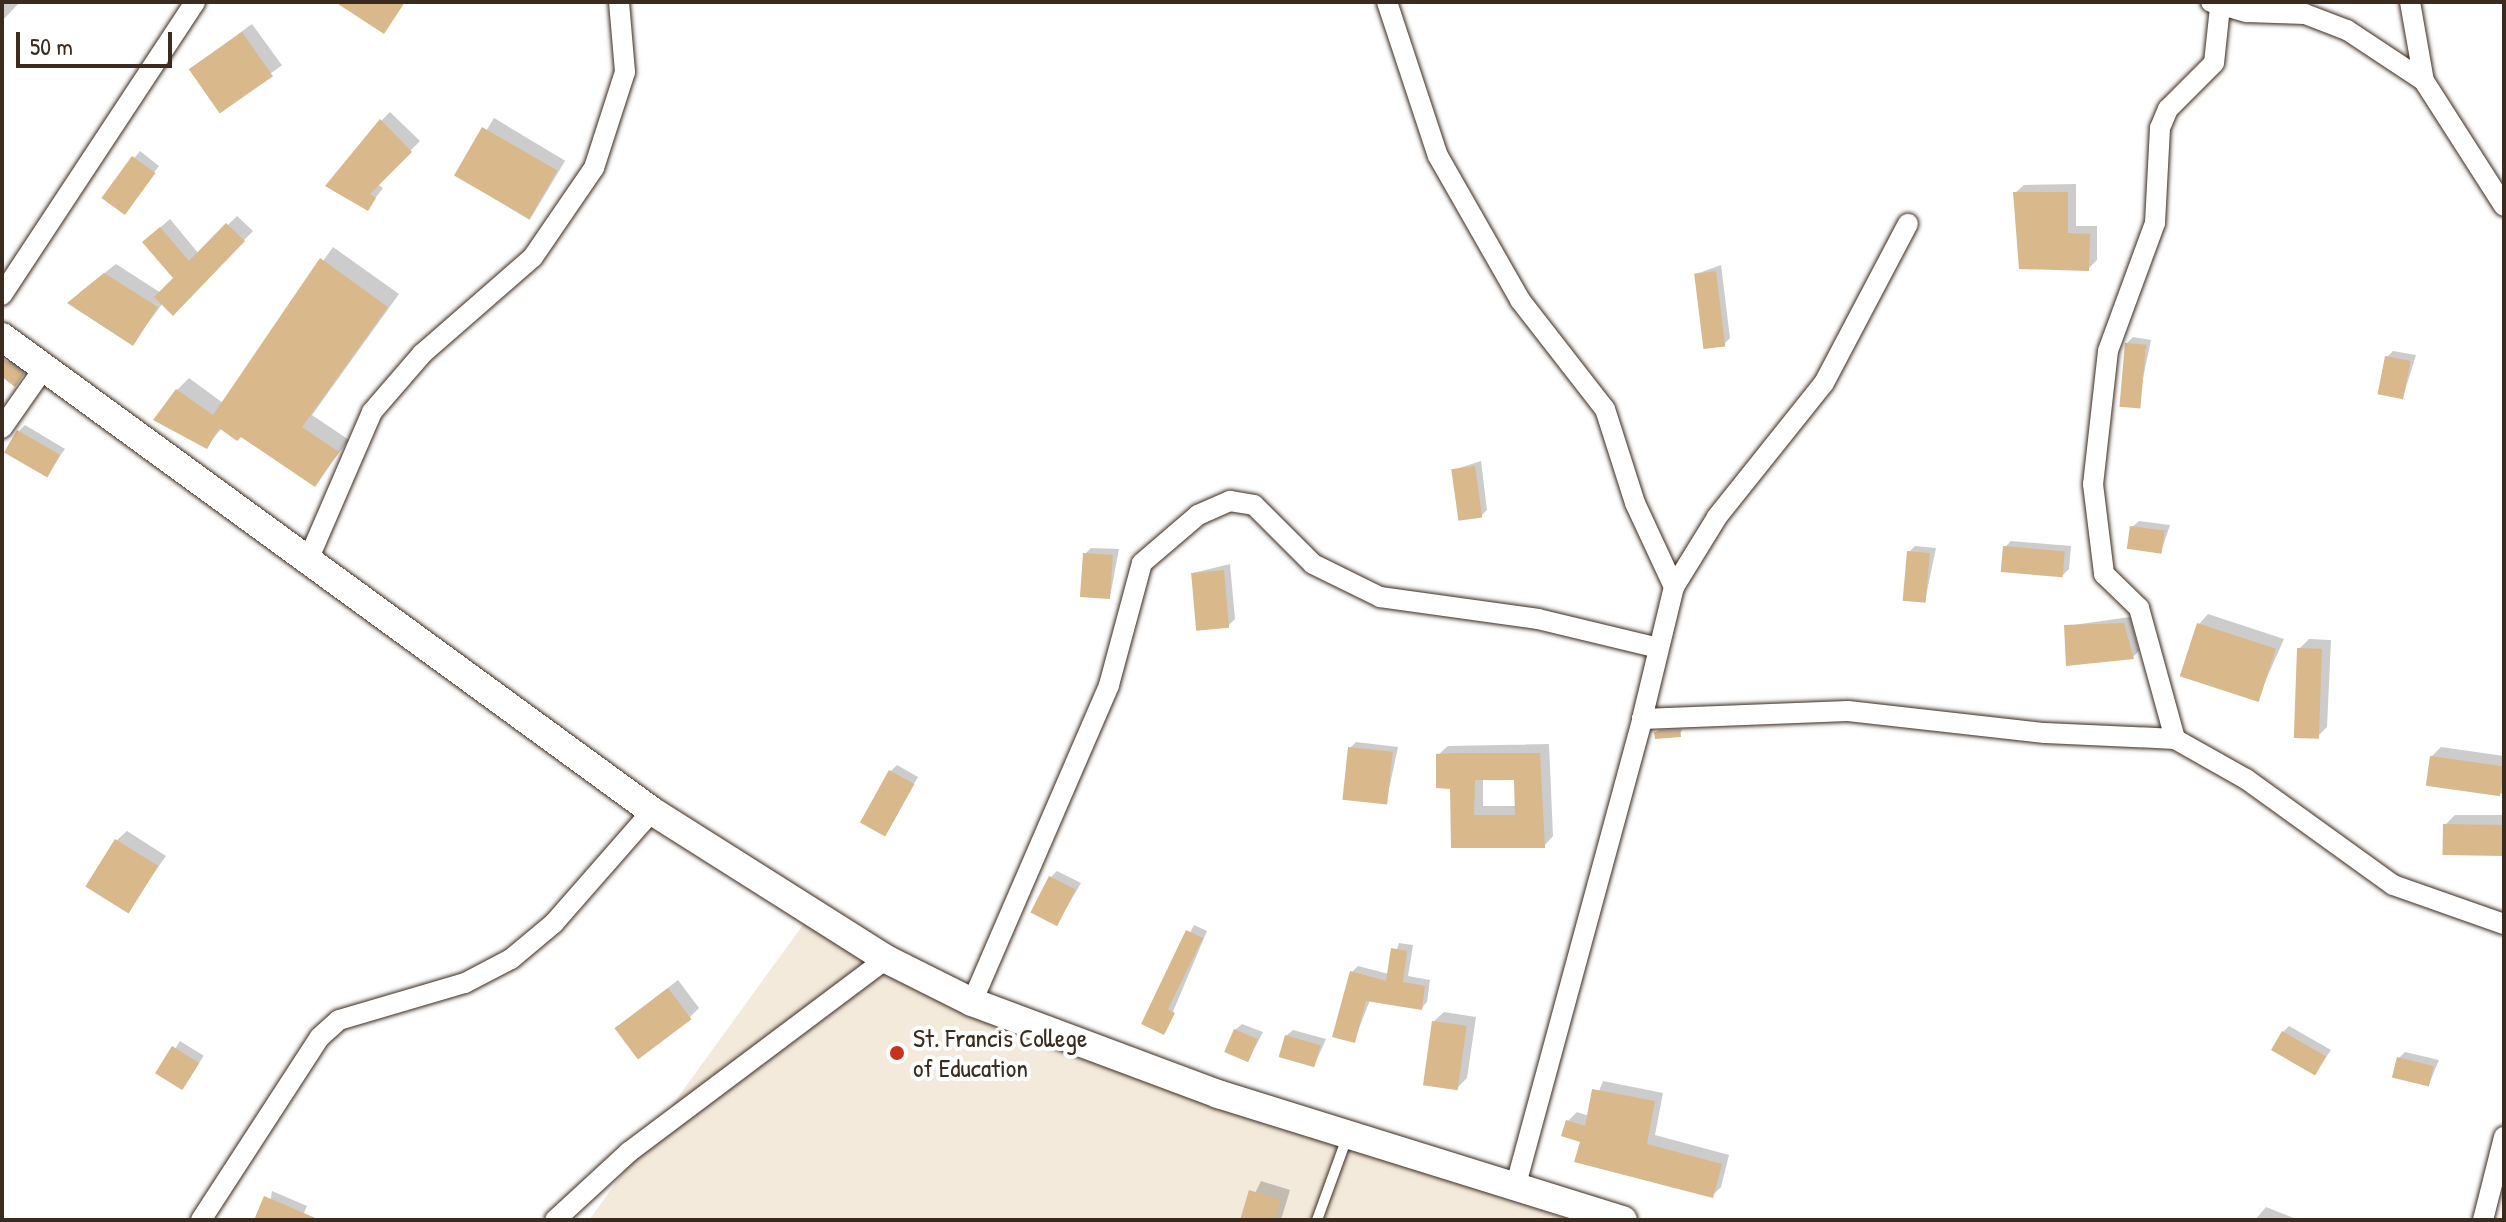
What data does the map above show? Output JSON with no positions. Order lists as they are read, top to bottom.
{
  "places": ["St. Francis College of Education"],
  "scale_bar": "50 m"
}
